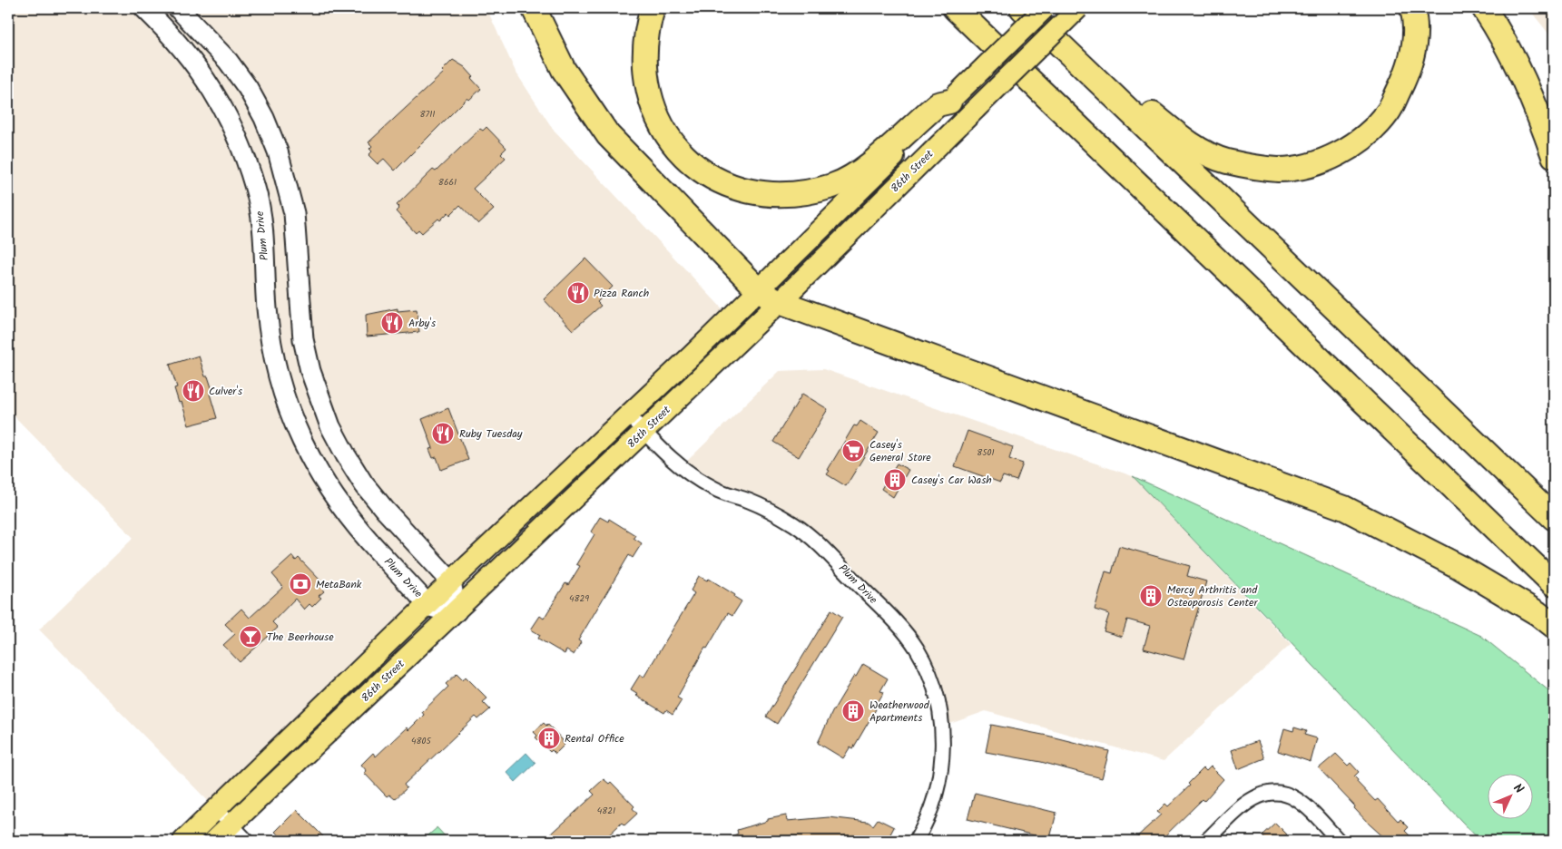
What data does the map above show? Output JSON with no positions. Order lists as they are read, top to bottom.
{
  "streets": {
    "main road": ["86th Street"],
    "street": ["Plum Drive"]
  },
  "crossings": [
    ["86th Street", "Plum Drive"]
  ],
  "places": {
    "restaurant": [
      "Pizza Ranch",
      "Arby's",
      "Culver's",
      "Ruby Tuesday"
    ],
    "supermarket": ["Casey's General Store"],
    "building": [
      "Casey's Car Wash",
      "Mercy Arthritis and Osteoporosis Center",
      "Weatherwood Apartments",
      "Rental Office"
    ],
    "bank": ["MetaBank"],
    "bar": ["The Beerhouse"]
  },
  "house_numbers": [
    "8711",
    "8661",
    "8501",
    "4829",
    "4805",
    "4821"
  ],
  "north": "top right"
}
